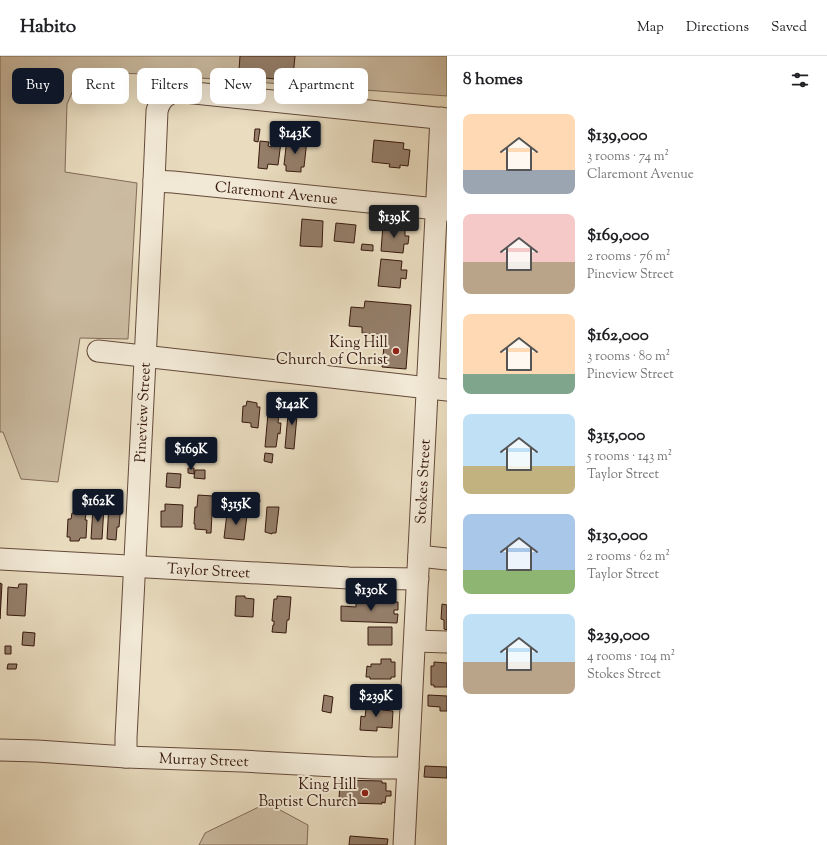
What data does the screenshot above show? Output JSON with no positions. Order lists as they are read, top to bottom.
{
  "streets": {
    "street": [
      "Claremont Avenue",
      "Pineview Street",
      "Stokes Street",
      "Taylor Street",
      "Murray Street"
    ]
  },
  "crossings": [
    ["Claremont Avenue", "Pineview Street"],
    ["Claremont Avenue", "Stokes Street"],
    ["Pineview Street", "Stokes Street"],
    ["Pineview Street", "Taylor Street"],
    ["Pineview Street", "Murray Street"],
    ["Stokes Street", "Taylor Street"],
    ["Stokes Street", "Murray Street"]
  ],
  "places": ["King Hill Church of Christ", "King Hill Baptist Church"],
  "page": {
    "header": "Habito",
    "nav": ["Map", "Directions", "Saved"],
    "heading": "8 homes",
    "chip": [
      "Buy",
      "Rent",
      "Filters",
      "New",
      "Apartment"
    ],
    "list": [
      {
        "name": "$139,000",
        "note": "3 rooms · 74 m² · Claremont Avenue"
      },
      {
        "name": "$169,000",
        "note": "2 rooms · 76 m² · Pineview Street"
      },
      {
        "name": "$162,000",
        "note": "3 rooms · 80 m² · Pineview Street"
      },
      {
        "name": "$315,000",
        "note": "5 rooms · 143 m² · Taylor Street"
      },
      {
        "name": "$130,000",
        "note": "2 rooms · 62 m² · Taylor Street"
      },
      {
        "name": "$239,000",
        "note": "4 rooms · 104 m² · Stokes Street"
      }
    ],
    "price": [
      "$143K",
      "$139K",
      "$142K",
      "$169K",
      "$162K",
      "$315K",
      "$130K",
      "$239K"
    ]
  }
}
